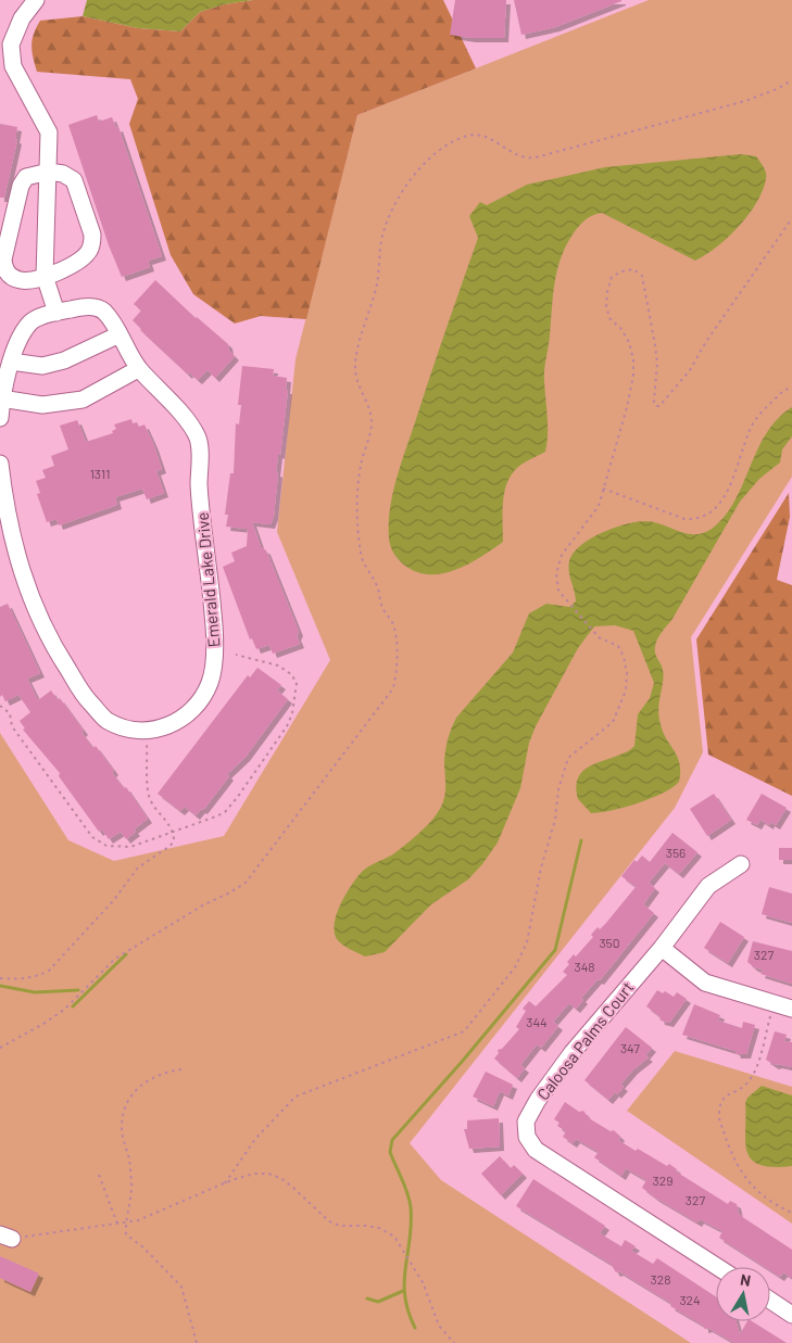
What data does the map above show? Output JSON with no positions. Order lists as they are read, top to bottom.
{
  "streets": {
    "street": ["Emerald Lake Drive", "Caloosa Palms Court"]
  },
  "house_numbers": [
    "1311",
    "356",
    "350",
    "327",
    "348",
    "344",
    "347",
    "329",
    "327",
    "328",
    "324"
  ],
  "north": "top"
}
